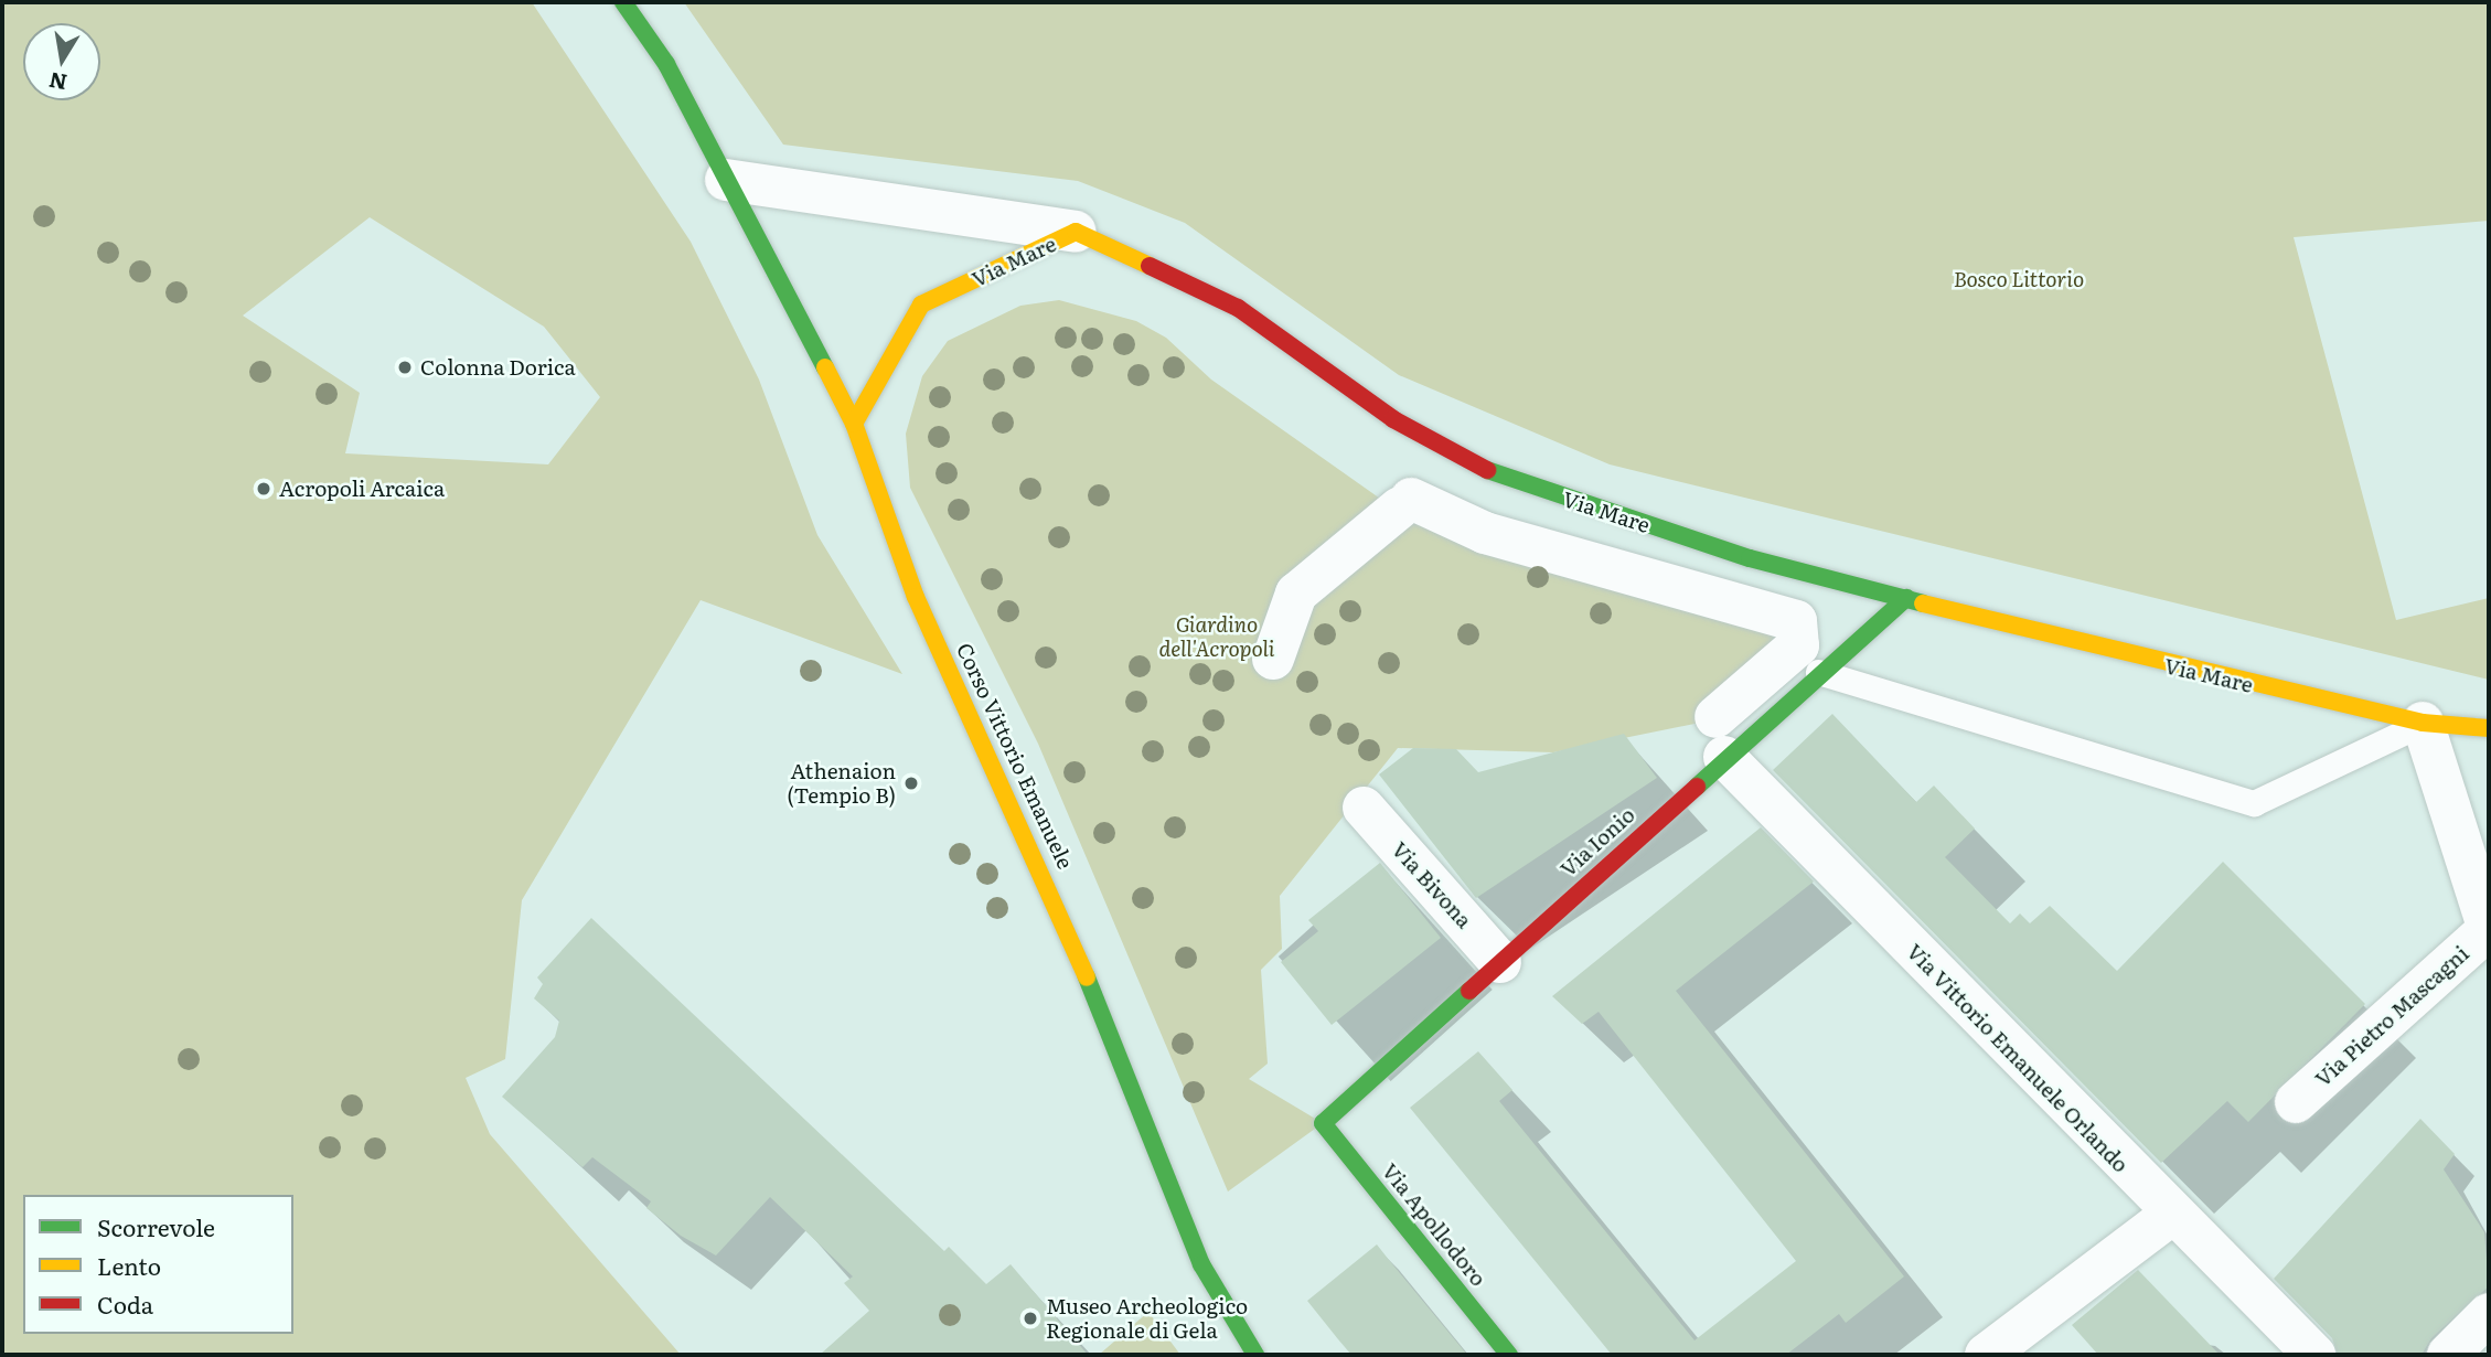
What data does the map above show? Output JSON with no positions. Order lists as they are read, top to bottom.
{
  "streets": {
    "street": [
      "Via Mare",
      "Corso Vittorio Emanuele",
      "Via Ionio",
      "Via Bivona",
      "Via Pietro Mascagni",
      "Via Vittorio Emanuele Orlando",
      "Via Apollodoro"
    ]
  },
  "crossings": [
    ["Via Mare", "Corso Vittorio Emanuele"],
    ["Via Mare", "Via Ionio"],
    ["Via Ionio", "Via Bivona"],
    ["Via Ionio", "Via Vittorio Emanuele Orlando"],
    ["Via Ionio", "Via Apollodoro"]
  ],
  "parks": ["Bosco Littorio", "Giardino dell'Acropoli"],
  "places": [
    "Colonna Dorica",
    "Acropoli Arcaica",
    "Athenaion (Tempio B)",
    "Museo Archeologico Regionale di Gela"
  ],
  "legend": ["Scorrevole", "Lento", "Coda"],
  "north": "bottom"
}
